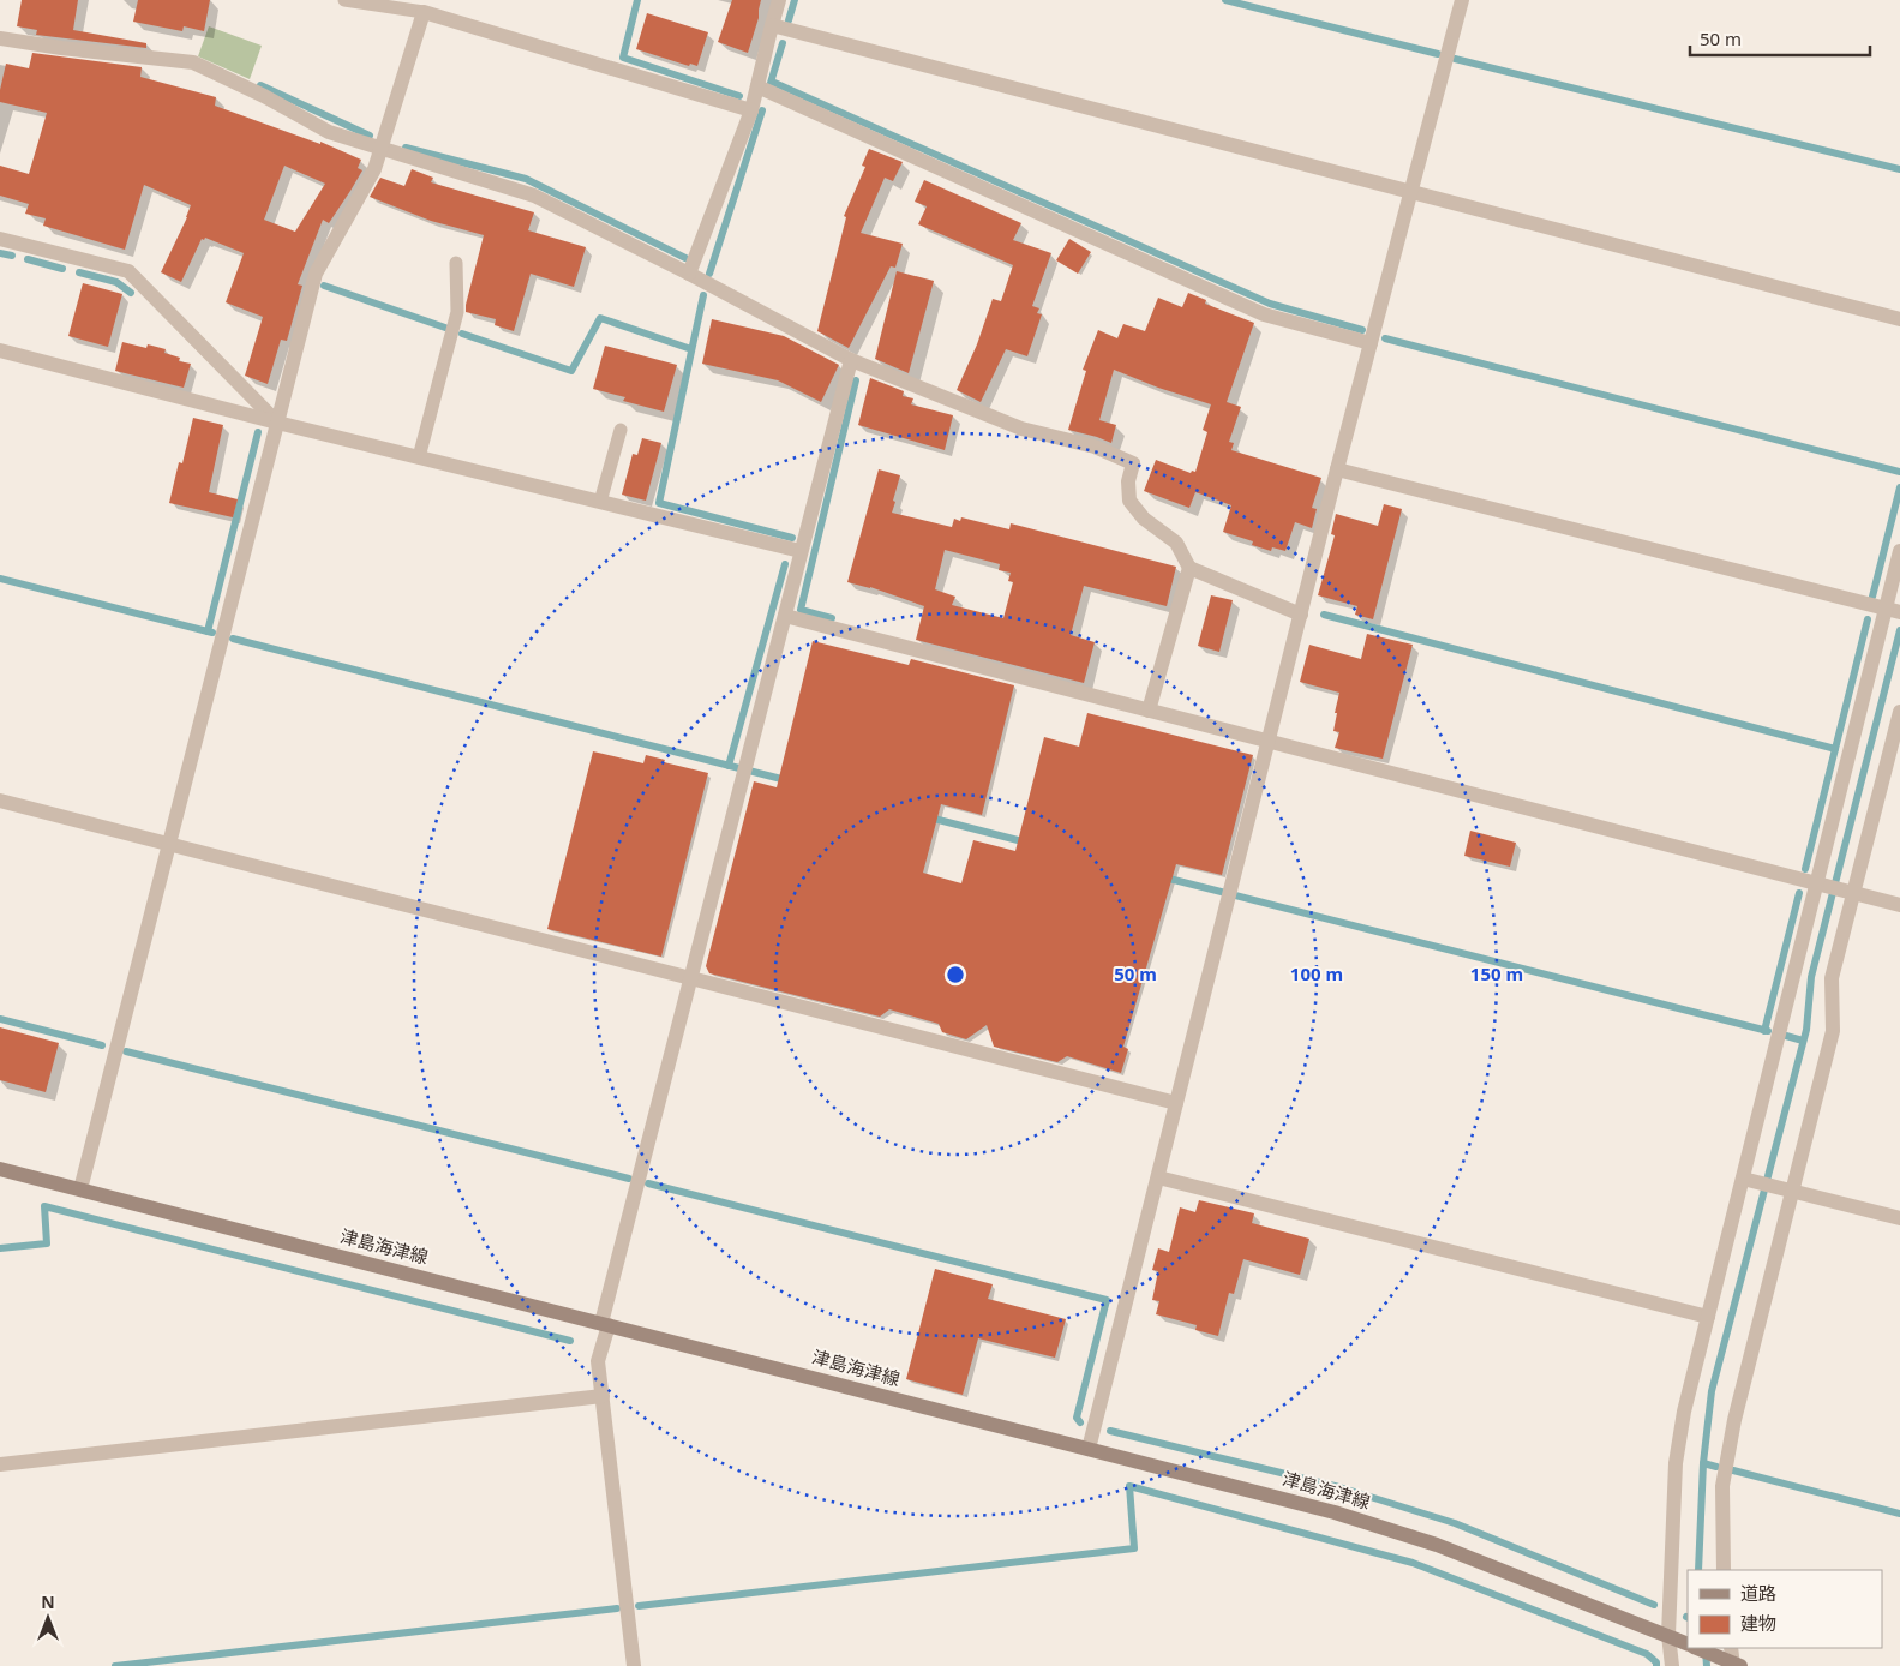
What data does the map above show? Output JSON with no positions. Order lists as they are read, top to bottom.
{
  "streets": {
    "main road": ["津島海津線"]
  },
  "legend": ["道路", "建物"],
  "scale_bar": "50 m",
  "north": "top",
  "rings": ["50 m", "100 m", "150 m"]
}
